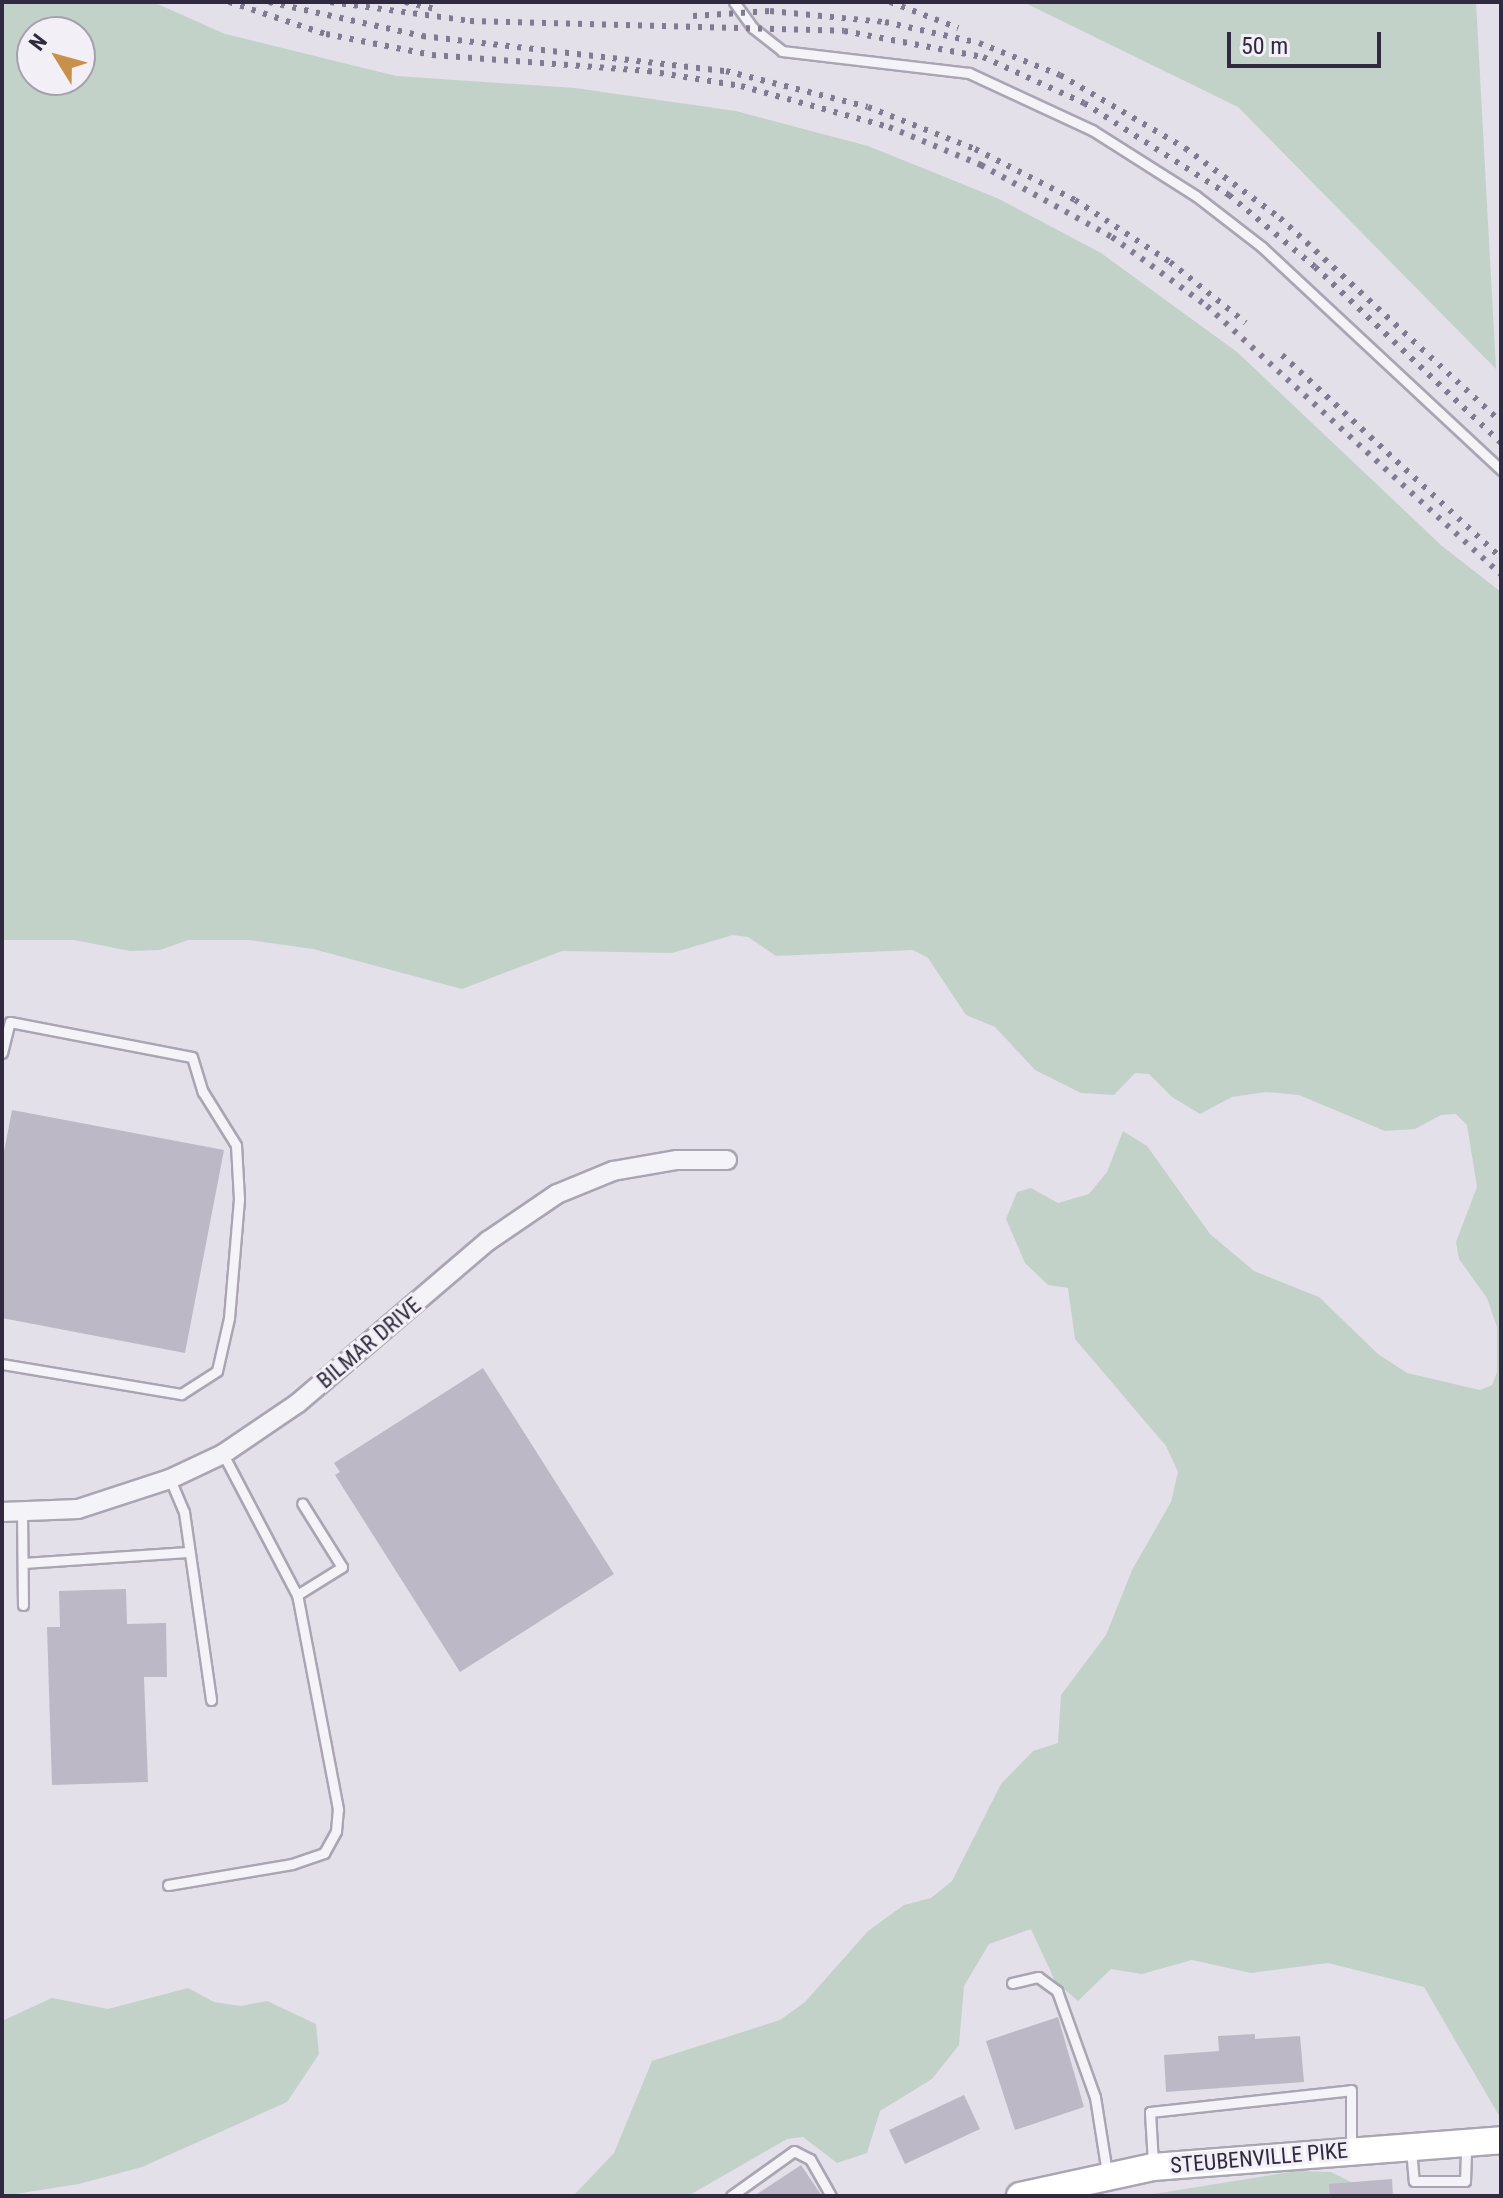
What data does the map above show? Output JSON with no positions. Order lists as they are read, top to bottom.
{
  "streets": {
    "main road": ["STEUBENVILLE PIKE"],
    "street": ["BILMAR DRIVE"]
  },
  "scale_bar": "50 m",
  "north": "top left"
}
